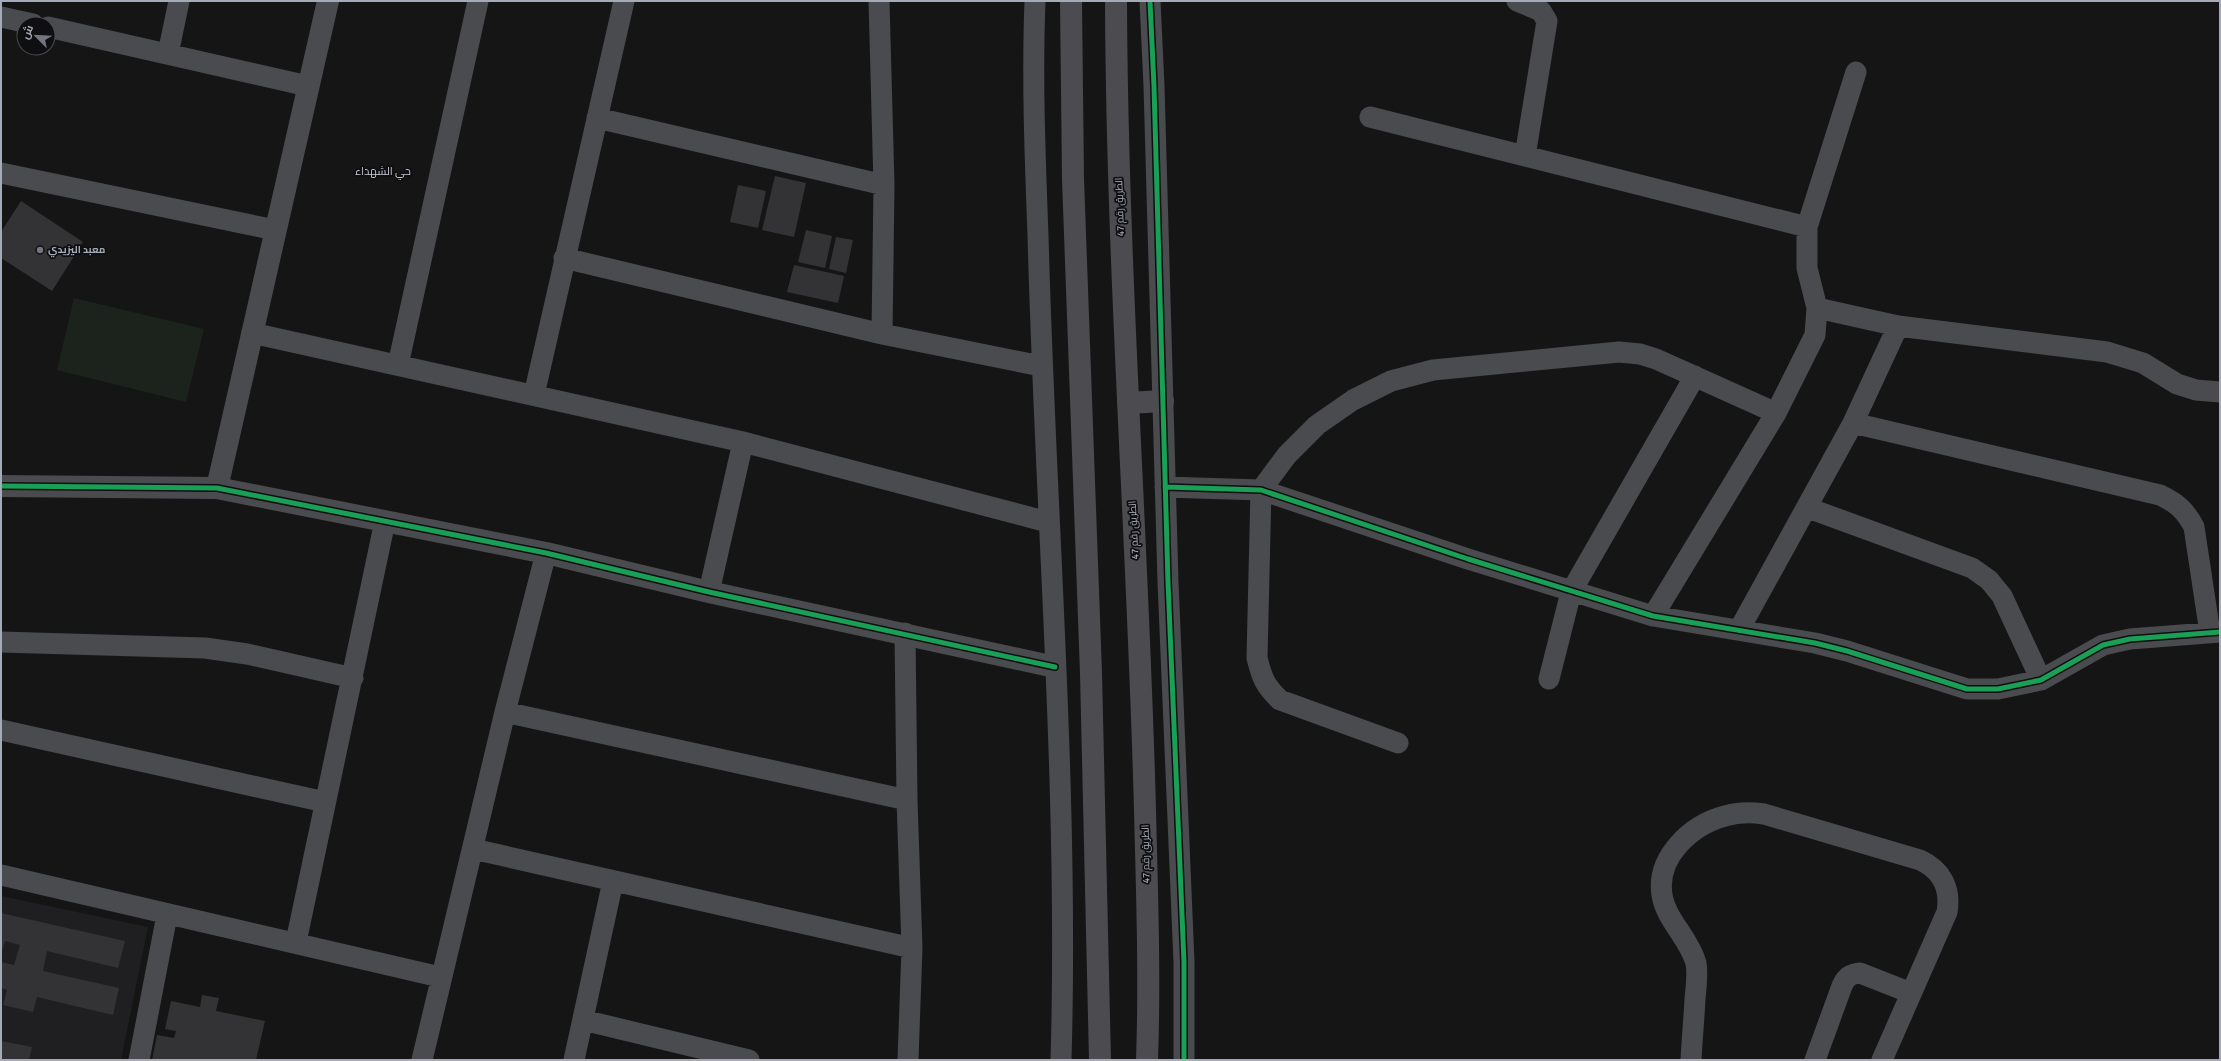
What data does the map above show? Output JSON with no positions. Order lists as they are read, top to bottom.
{
  "streets": {
    "highway": ["الطريق رقم 47"]
  },
  "districts": ["حي الشهداء"],
  "places": ["معبد اليزيدي"],
  "north": "top left"
}
